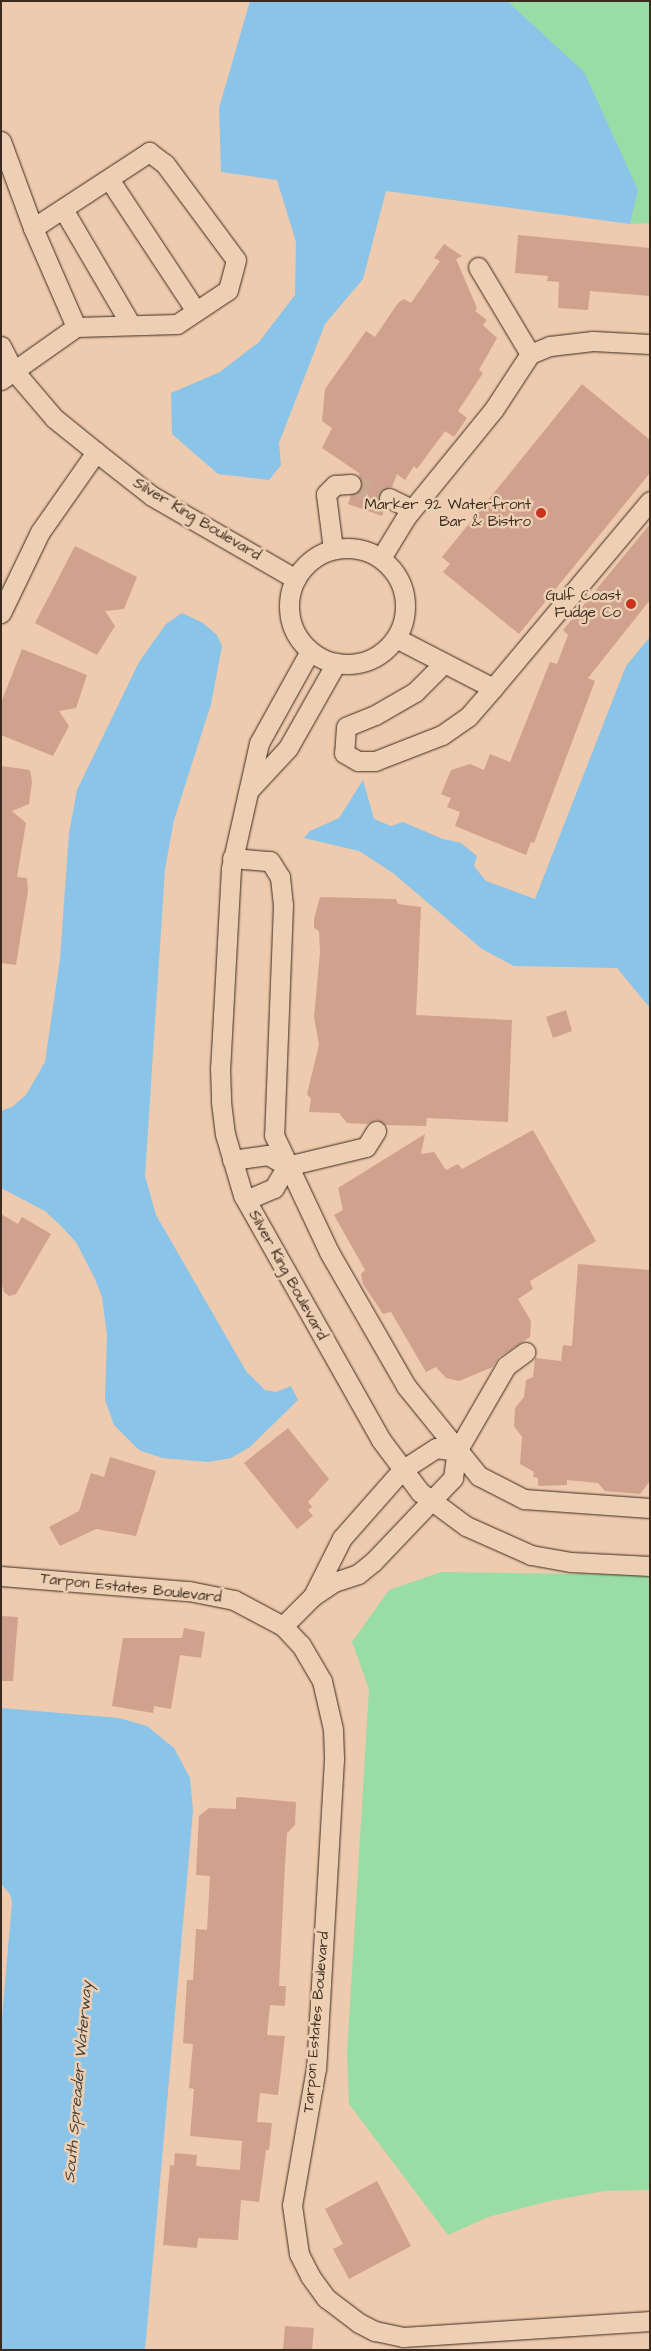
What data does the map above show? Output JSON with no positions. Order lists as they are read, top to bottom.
{
  "streets": {
    "street": ["Silver King Boulevard", "Tarpon Estates Boulevard"]
  },
  "water": ["South Spreader Waterway"],
  "places": ["Marker 92 Waterfront Bar & Bistro", "Gulf Coast Fudge Co"]
}
